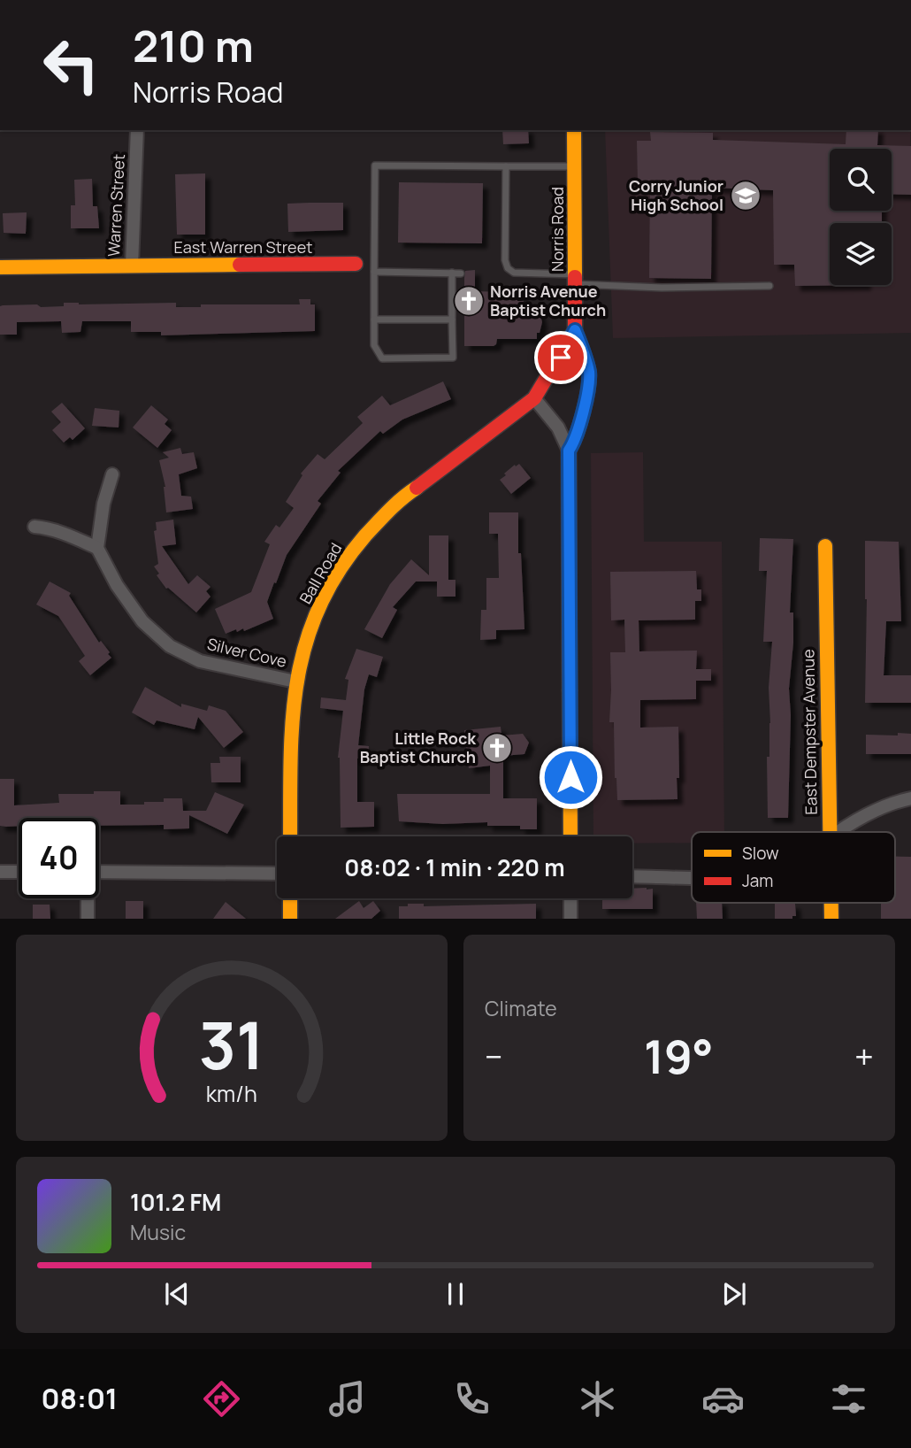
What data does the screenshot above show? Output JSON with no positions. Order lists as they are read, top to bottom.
{
  "streets": {
    "street": [
      "Warren Street",
      "Norris Road",
      "East Warren Street",
      "Ball Road",
      "Silver Cove",
      "East Dempster Avenue"
    ]
  },
  "crossings": [
    ["Warren Street", "East Warren Street"],
    ["Norris Road", "Ball Road"],
    ["Ball Road", "Silver Cove"]
  ],
  "places": {
    "school or university": ["Corry Junior High School"],
    "church": ["Norris Avenue Baptist Church", "Little Rock Baptist Church"]
  },
  "legend": ["Slow", "Jam"],
  "page": {
    "turn": ["210 m", "Norris Road"],
    "limit": "40",
    "trip": "08:02 · 1 min · 220 m",
    "tile": "Climate",
    "heat": ["−", "19°", "+"],
    "song": ["101.2 FM", "Music"],
    "tabs": "08:01",
    "gauge": ["31", "km/h"]
  }
}
